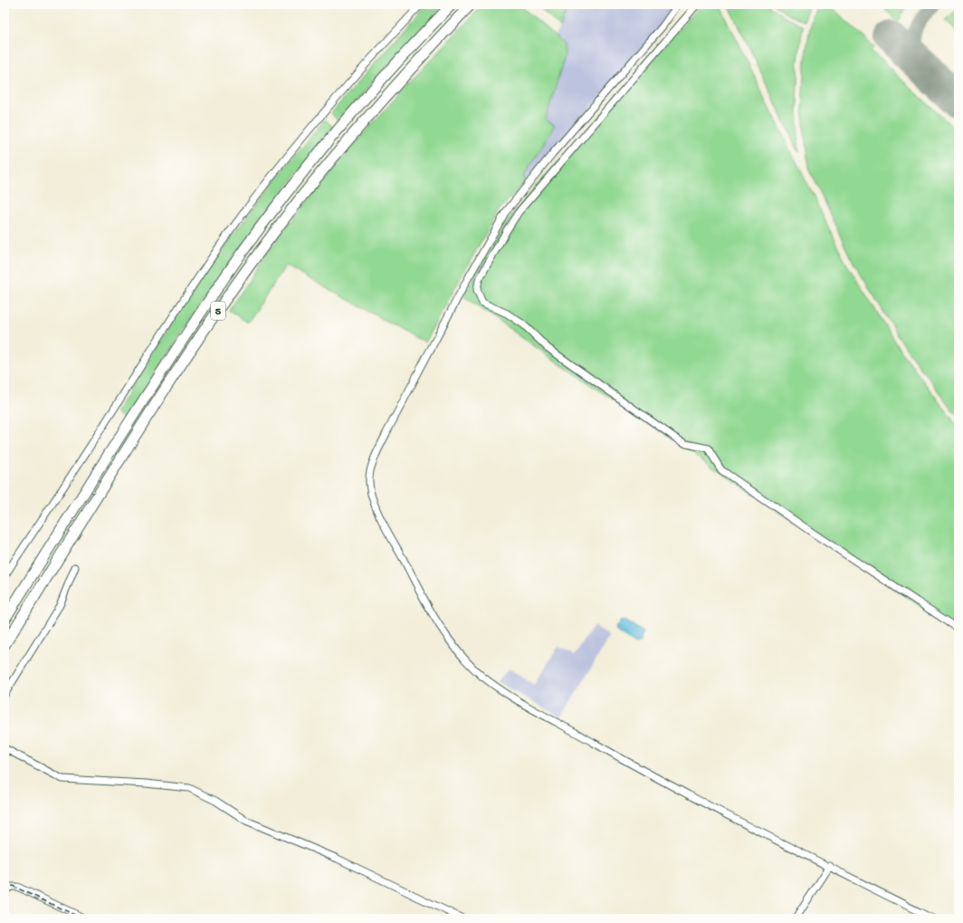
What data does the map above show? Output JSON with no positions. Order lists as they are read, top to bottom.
{
  "streets": {
    "highway": ["5"]
  }
}
